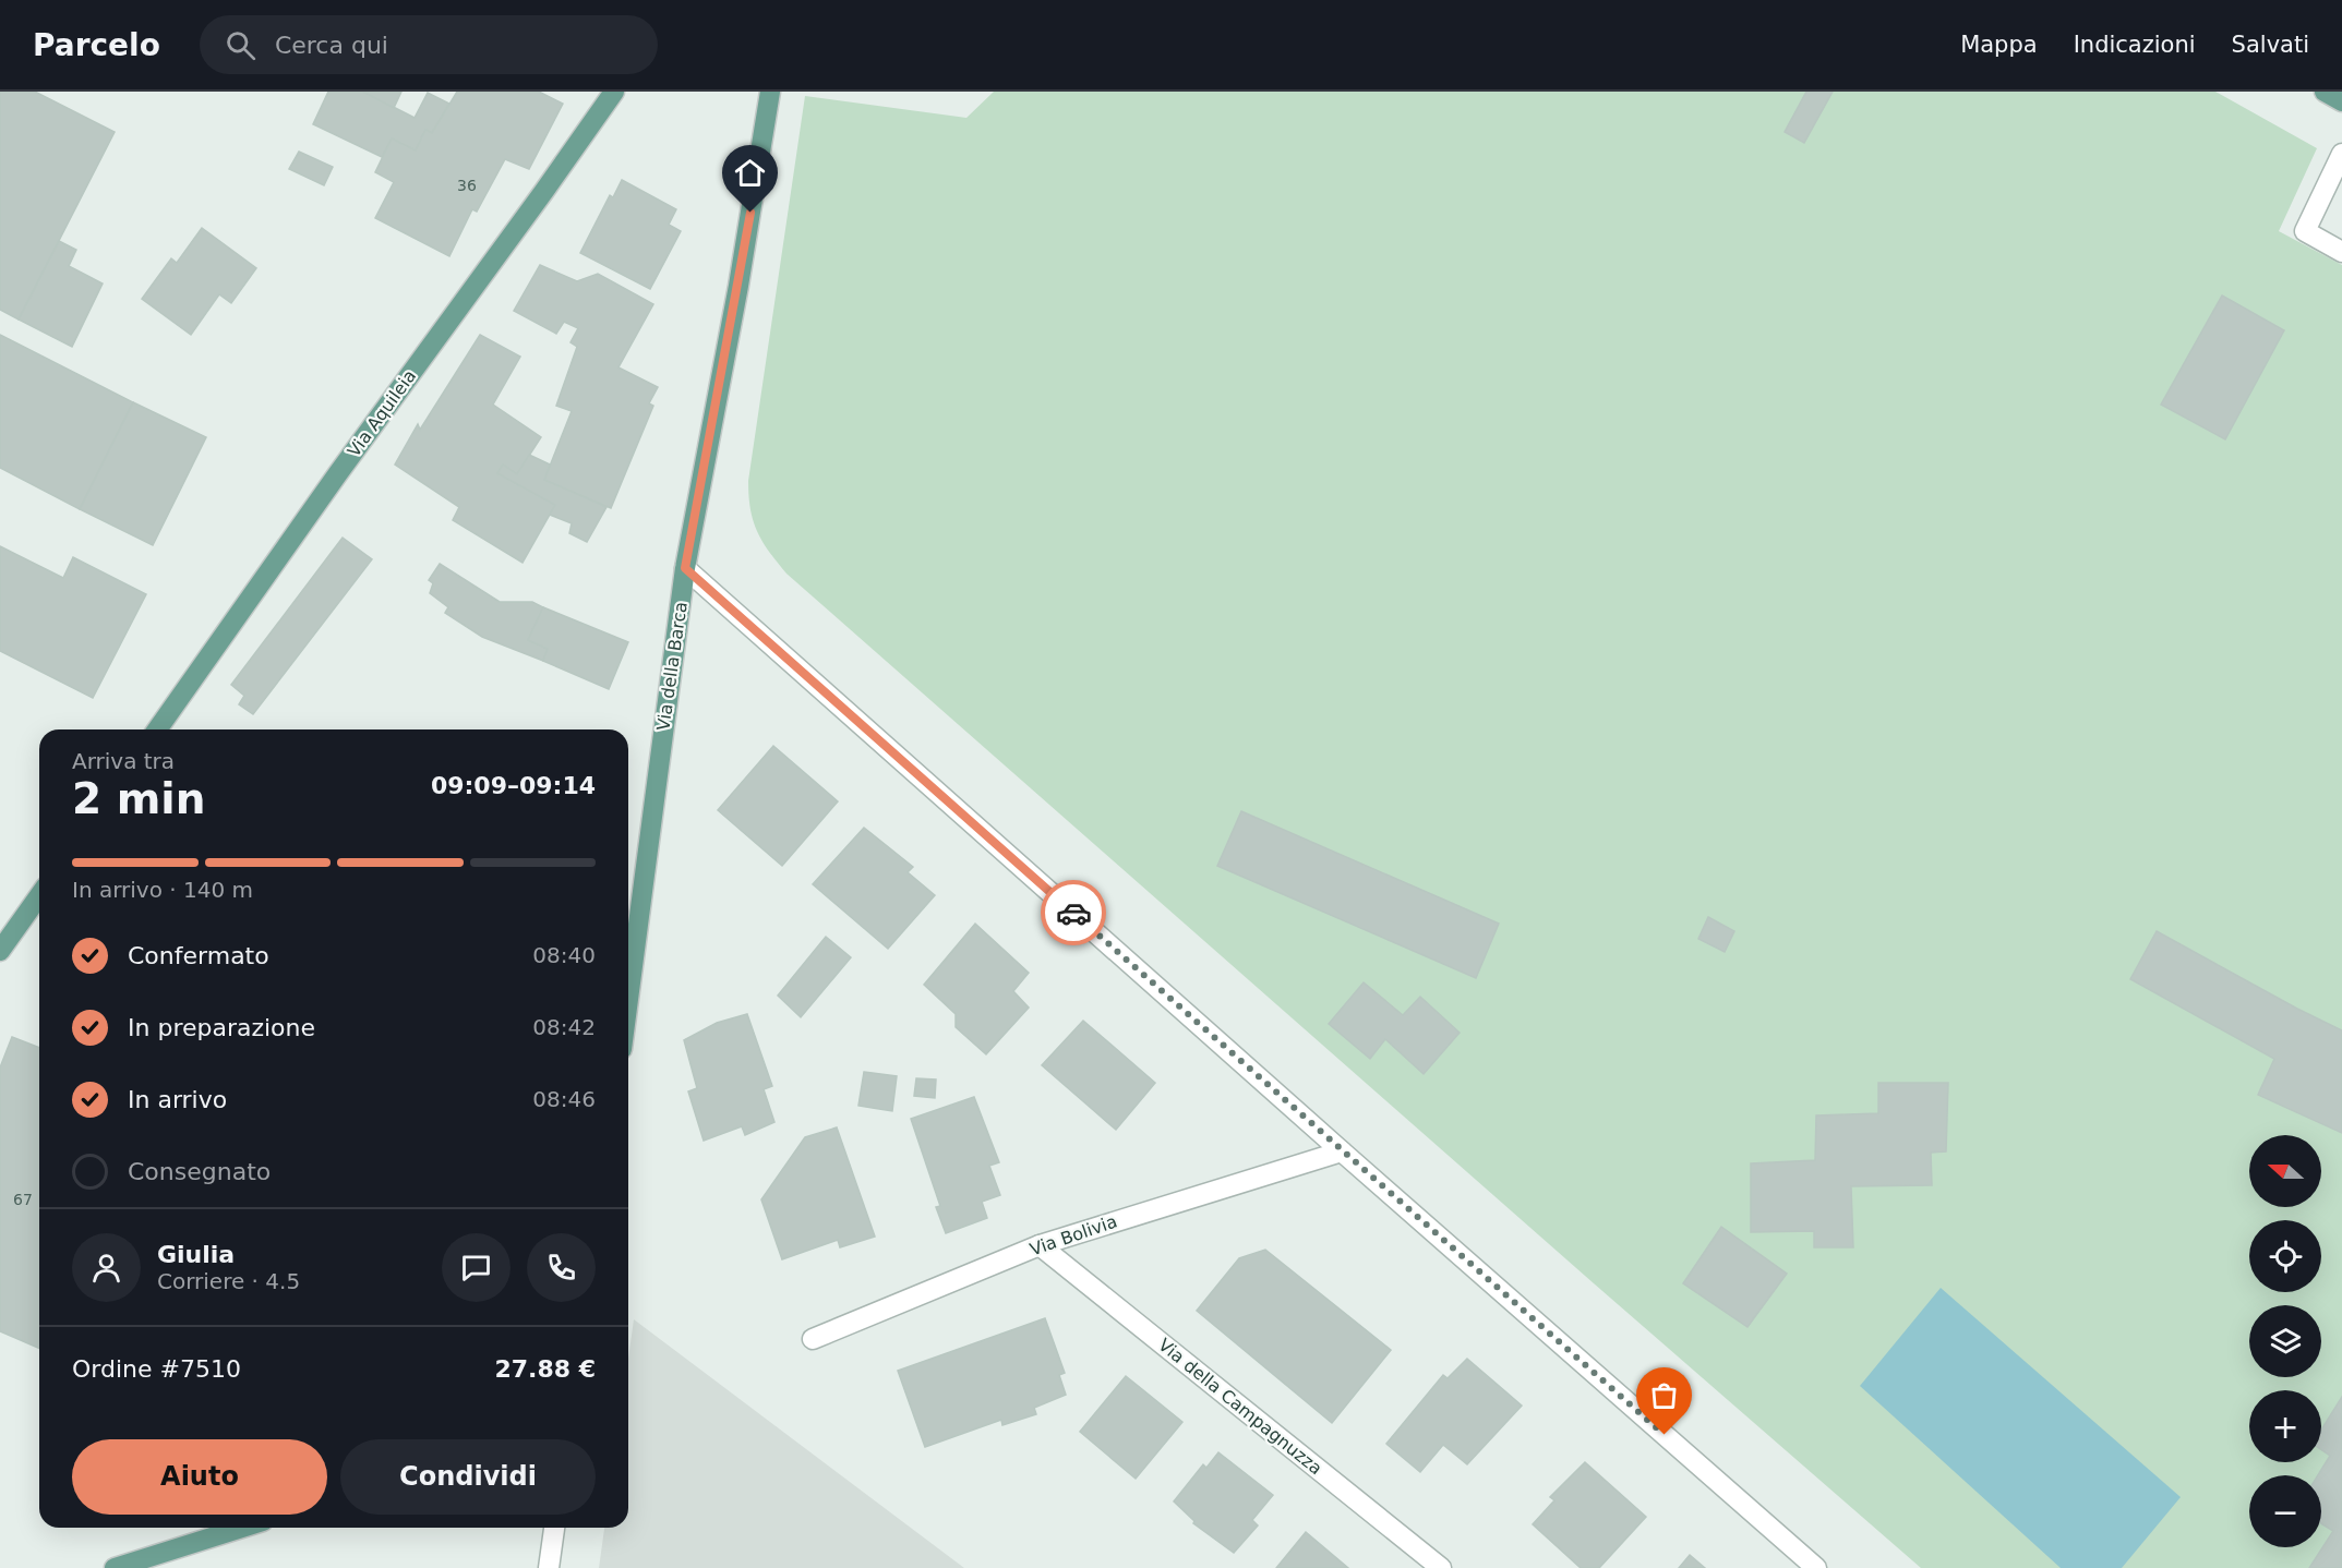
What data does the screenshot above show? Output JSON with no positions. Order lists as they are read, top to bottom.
{
  "streets": {
    "main road": ["Via Aquileia", "Via della Barca"],
    "street": ["Via Bolivia", "Via della Campagnuzza"]
  },
  "crossings": [
    ["Via Bolivia", "Via della Campagnuzza"]
  ],
  "house_numbers": ["36", "67"],
  "north": "left",
  "page": {
    "header": "Parcelo",
    "search": "Cerca qui",
    "nav": ["Mappa", "Indicazioni", "Salvati"],
    "heading": ["2 min", "Arriva tra", "09:09–09:14"],
    "panel": [
      "Giulia",
      "Corriere · 4.5",
      "Ordine #7510",
      "27.88 €"
    ],
    "bar": "In arrivo · 140 m",
    "list": [
      ["Confermato", "08:40"],
      ["In preparazione", "08:42"],
      ["In arrivo", "08:46"],
      "Consegnato"
    ],
    "map_buttons": ["+", "−"],
    "buttons": ["Aiuto", "Condividi"]
  }
}
